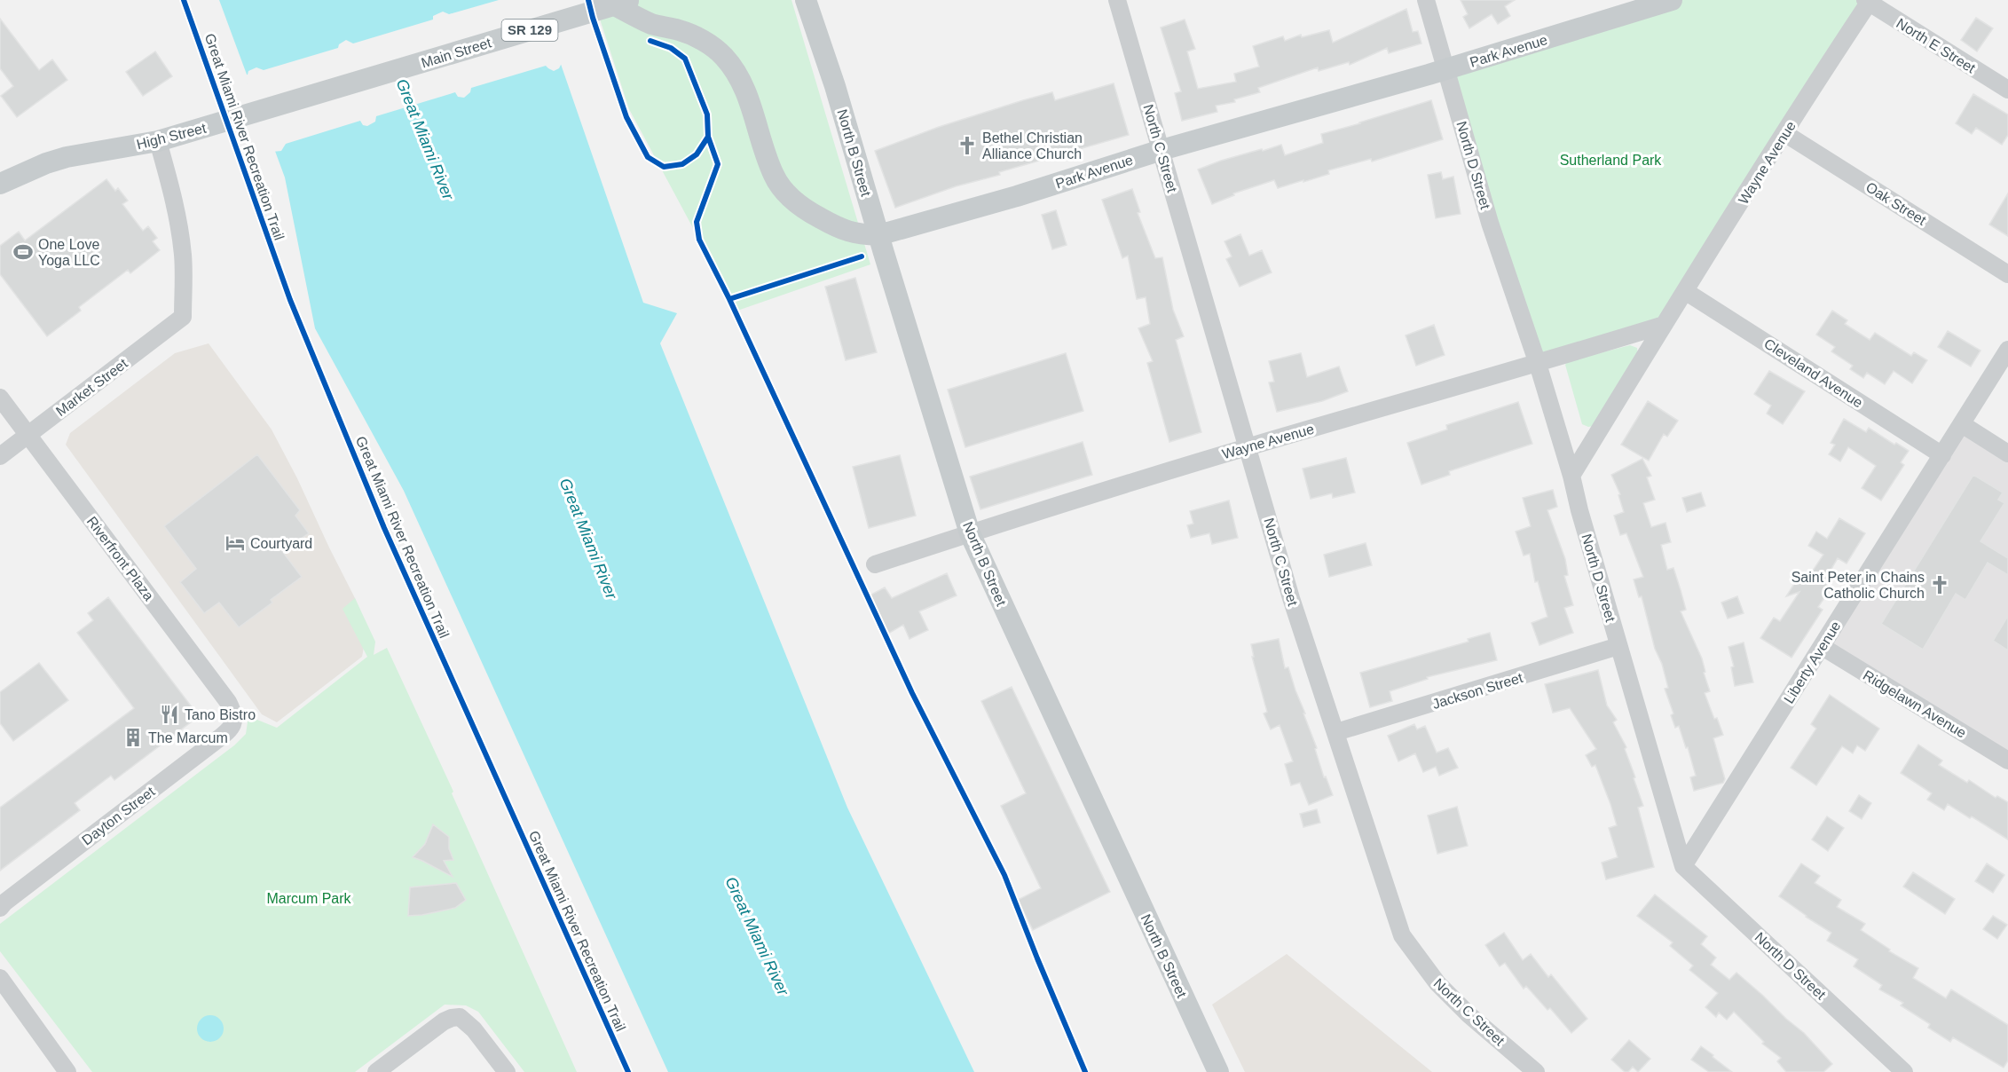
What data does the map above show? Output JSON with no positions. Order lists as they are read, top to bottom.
{
  "streets": {
    "main road": [
      "SR 129",
      "Park Avenue",
      "Main Street",
      "High Street",
      "North B Street"
    ],
    "street": [
      "North E Street",
      "North C Street",
      "Wayne Avenue",
      "North D Street",
      "Oak Street",
      "Cleveland Avenue",
      "Market Street",
      "Riverfront Plaza",
      "Liberty Avenue",
      "Jackson Street",
      "Ridgelawn Avenue",
      "Dayton Street"
    ],
    "cycle path": ["Great Miami River Recreation Trail"]
  },
  "crossings": [
    ["North E Street", "Wayne Avenue"],
    ["Park Avenue", "Main Street"],
    ["Park Avenue", "North C Street"],
    ["Park Avenue", "North B Street"],
    ["Park Avenue", "North D Street"],
    ["Main Street", "High Street"],
    ["High Street", "Market Street"],
    ["North C Street", "Wayne Avenue"],
    ["North C Street", "Jackson Street"],
    ["North B Street", "Wayne Avenue"],
    ["Wayne Avenue", "North D Street"],
    ["Wayne Avenue", "Oak Street"],
    ["Wayne Avenue", "Cleveland Avenue"],
    ["North D Street", "Liberty Avenue"],
    ["North D Street", "Jackson Street"],
    ["Cleveland Avenue", "Liberty Avenue"],
    ["Market Street", "Riverfront Plaza"],
    ["Riverfront Plaza", "Dayton Street"],
    ["Liberty Avenue", "Ridgelawn Avenue"]
  ],
  "water": ["Great Miami River"],
  "parks": ["Sutherland Park", "Marcum Park"],
  "places": {
    "church": ["Bethel Christian Alliance Church", "Saint Peter in Chains Catholic Church"],
    "sports": ["One Love Yoga LLC"],
    "hotel": ["Courtyard"],
    "restaurant": ["Tano Bistro"],
    "building": ["The Marcum"]
  }
}
